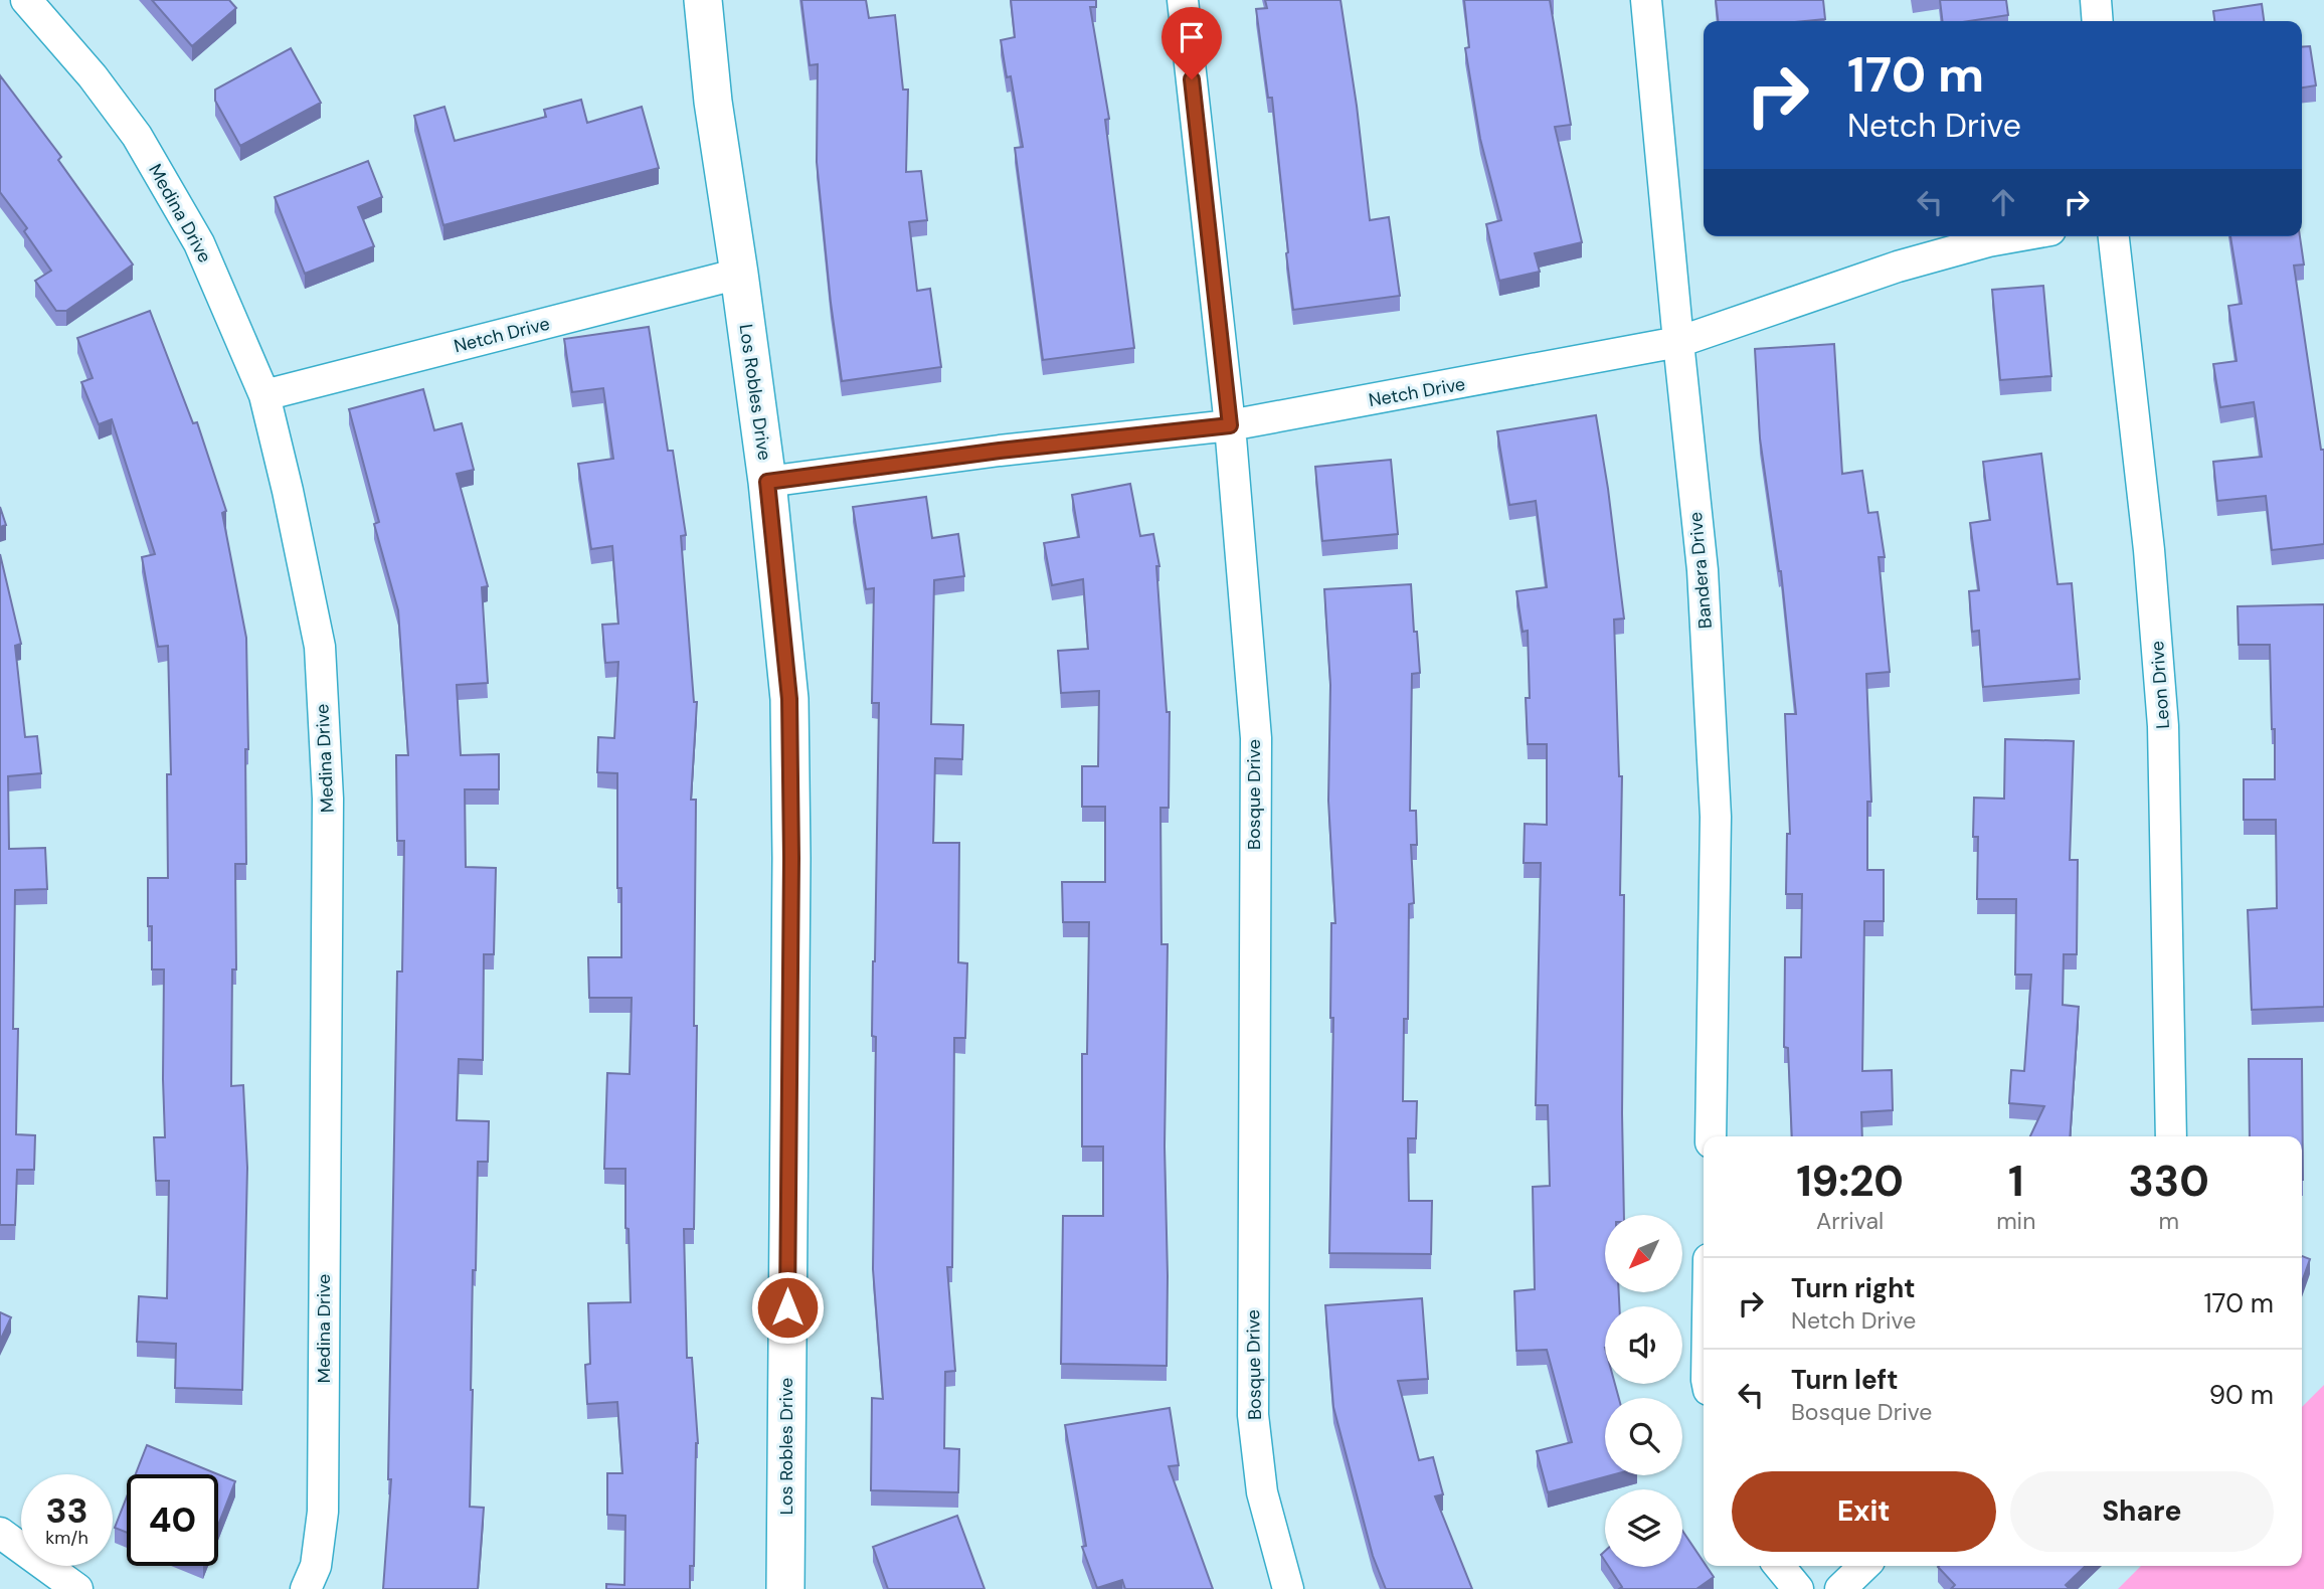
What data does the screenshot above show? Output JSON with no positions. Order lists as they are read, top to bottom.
{
  "streets": {
    "street": [
      "Medina Drive",
      "Netch Drive",
      "Los Robles Drive",
      "Bandera Drive",
      "Leon Drive",
      "Bosque Drive"
    ]
  },
  "crossings": [
    ["Medina Drive", "Netch Drive"],
    ["Netch Drive", "Los Robles Drive"],
    ["Netch Drive", "Bandera Drive"],
    ["Netch Drive", "Bosque Drive"]
  ],
  "north": "bottom left",
  "page": {
    "turn": ["170 m", "Netch Drive"],
    "eta": [
      "19:20",
      "Arrival",
      "1",
      "min",
      "330",
      "m"
    ],
    "list": [
      {
        "name": "Turn right",
        "note": "Netch Drive",
        "value": "170 m"
      },
      {
        "name": "Turn left",
        "note": "Bosque Drive",
        "value": "90 m"
      }
    ],
    "buttons": ["Exit", "Share"],
    "speed": "33 km/h",
    "limit": "40"
  }
}
